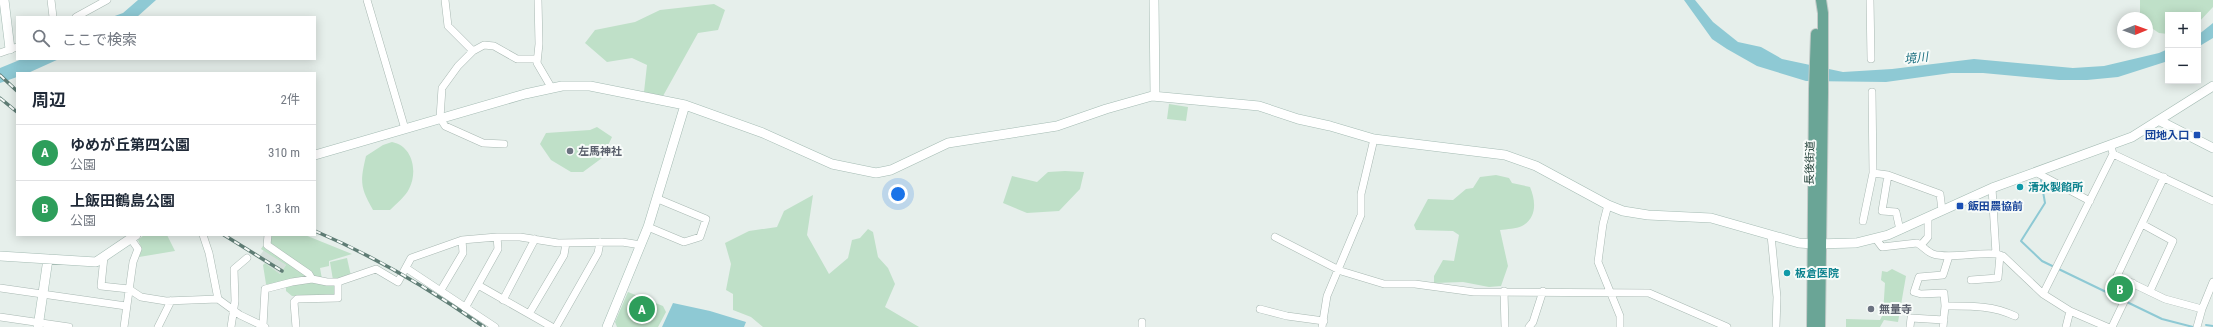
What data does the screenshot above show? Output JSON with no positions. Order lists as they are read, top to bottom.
{
  "streets": {
    "main road": ["長後街道"]
  },
  "water": ["境川"],
  "places": {
    "transit": ["団地入口", "飯田農協前"],
    "other": [
      "左馬神社",
      "清水製餡所",
      "板倉医院",
      "無量寺"
    ]
  },
  "north": "right",
  "page": {
    "map_buttons": ["+", "−"],
    "search": "ここで検索",
    "heading": ["周辺", "2件"],
    "list": [
      {
        "mark": "A",
        "name": "ゆめが丘第四公園",
        "note": "公園",
        "value": "310 m"
      },
      {
        "mark": "B",
        "name": "上飯田鶴島公園",
        "note": "公園",
        "value": "1.3 km"
      }
    ],
    "pins": ["B", "A"]
  }
}
